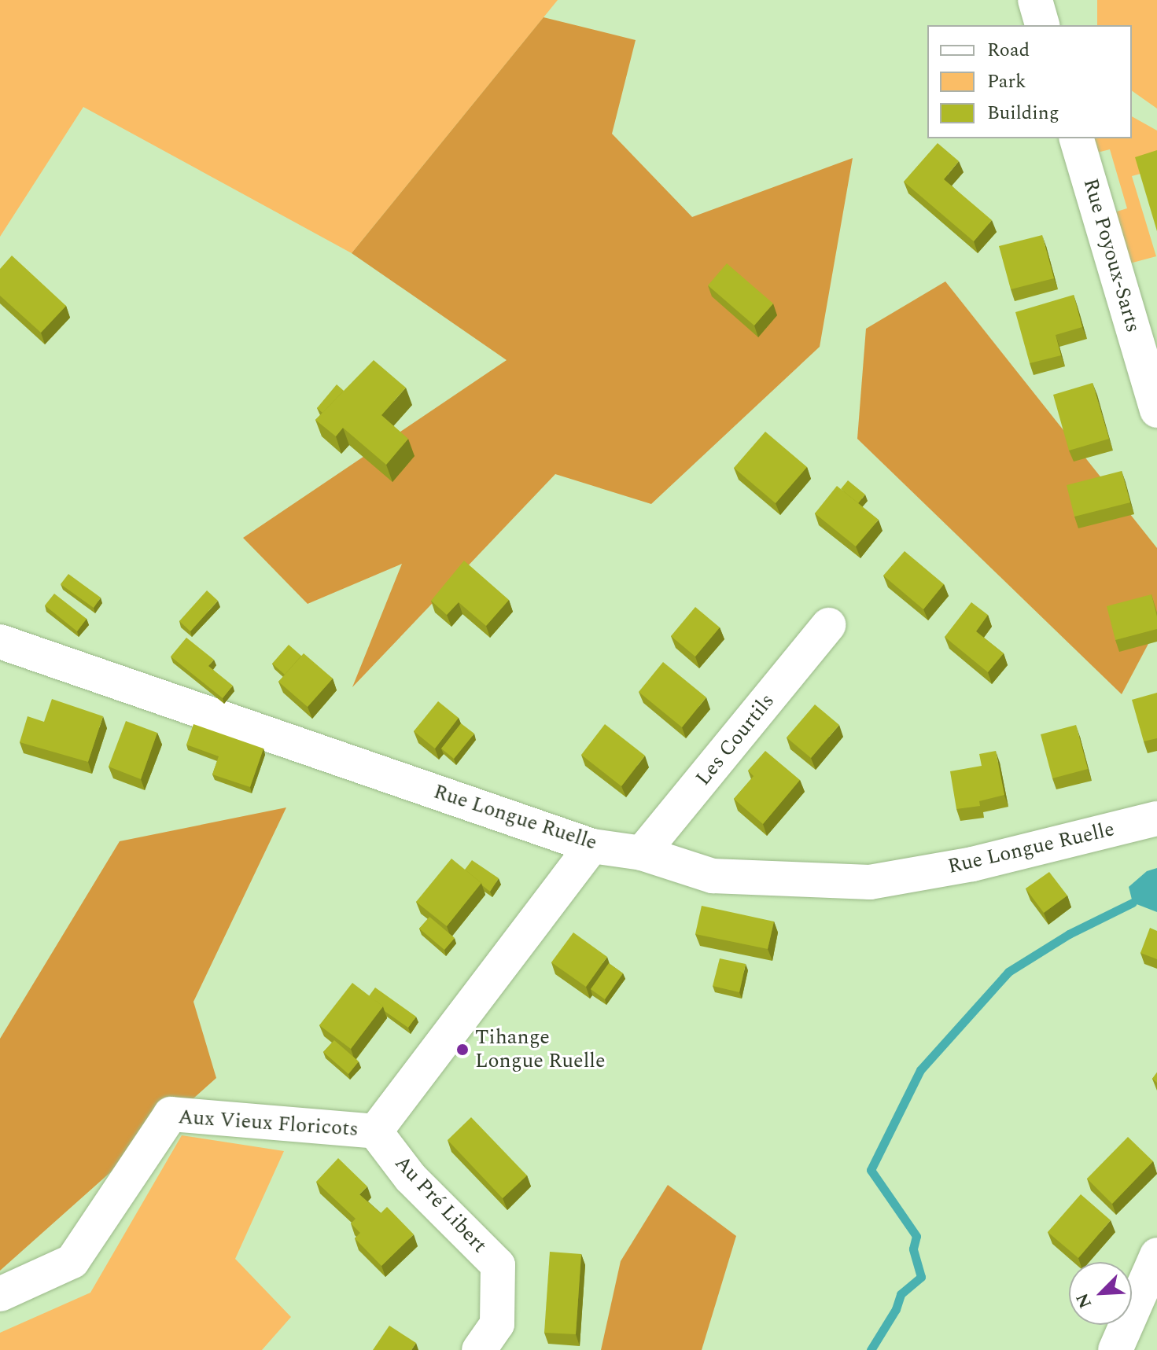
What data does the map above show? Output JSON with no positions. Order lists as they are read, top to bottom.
{
  "streets": {
    "street": [
      "Rue Poyoux-Sarts",
      "Les Courtils",
      "Rue Longue Ruelle",
      "Aux Vieux Floricots",
      "Au Pré Libert"
    ]
  },
  "crossings": [
    ["Les Courtils", "Rue Longue Ruelle"],
    ["Rue Longue Ruelle", "Aux Vieux Floricots"],
    ["Aux Vieux Floricots", "Au Pré Libert"]
  ],
  "places": ["Tihange Longue Ruelle"],
  "legend": ["Road", "Park", "Building"],
  "north": "bottom left"
}
